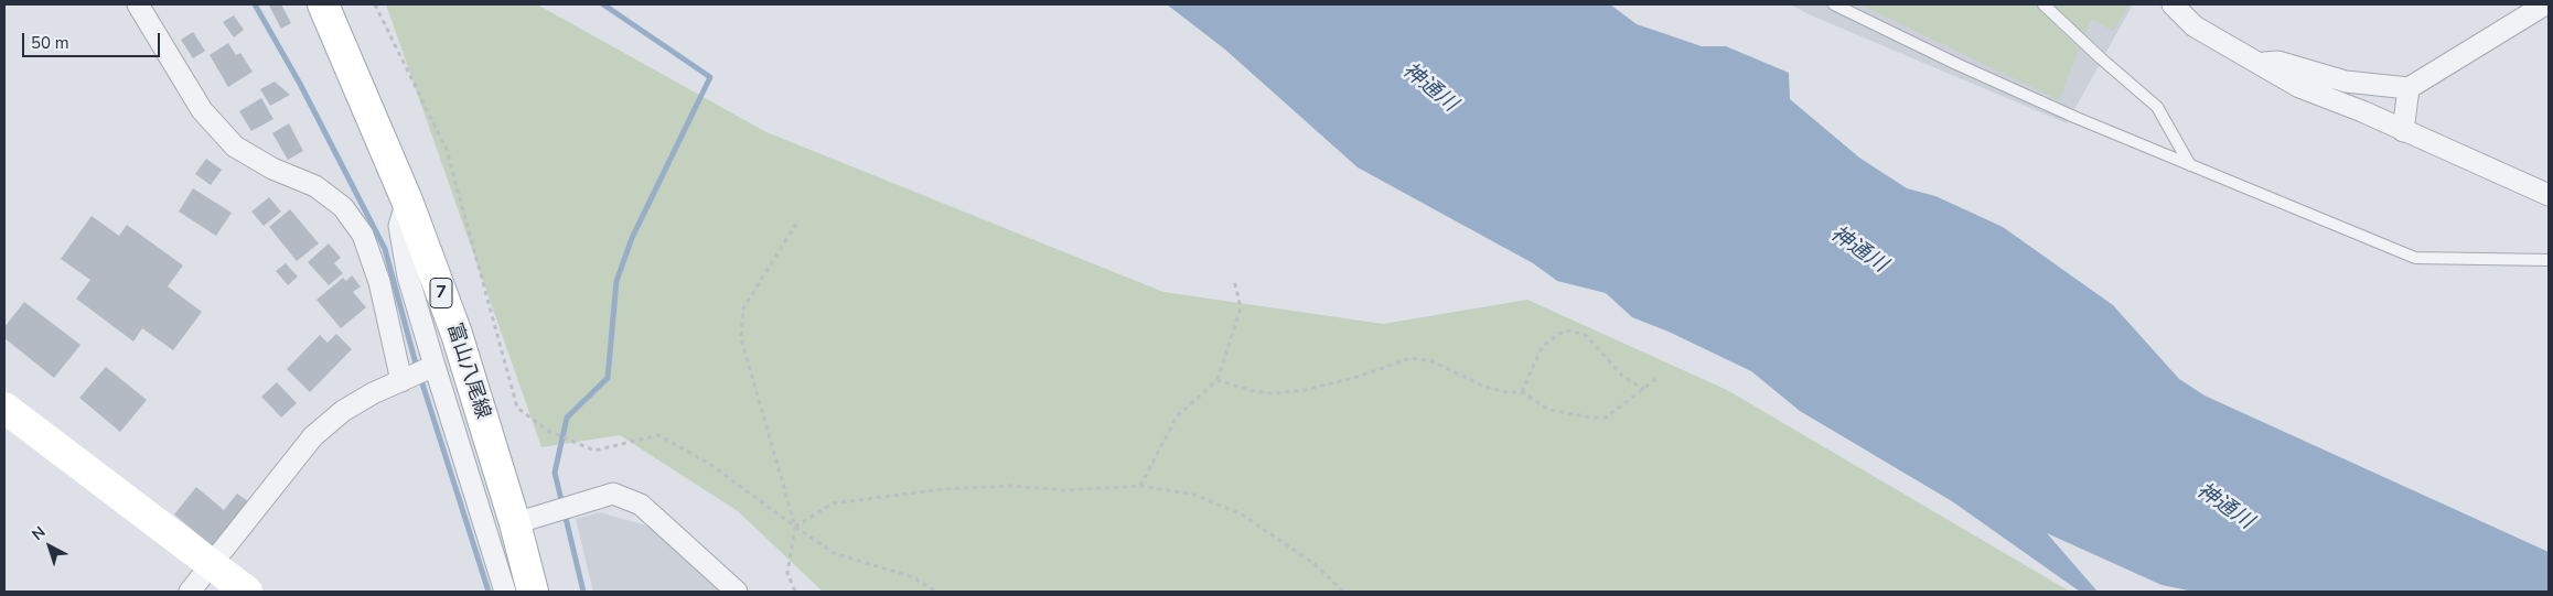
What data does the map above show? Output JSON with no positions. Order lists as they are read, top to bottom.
{
  "streets": {
    "main road": ["7", "富山八尾線"]
  },
  "water": ["神通川"],
  "scale_bar": "50 m",
  "north": "top left"
}
